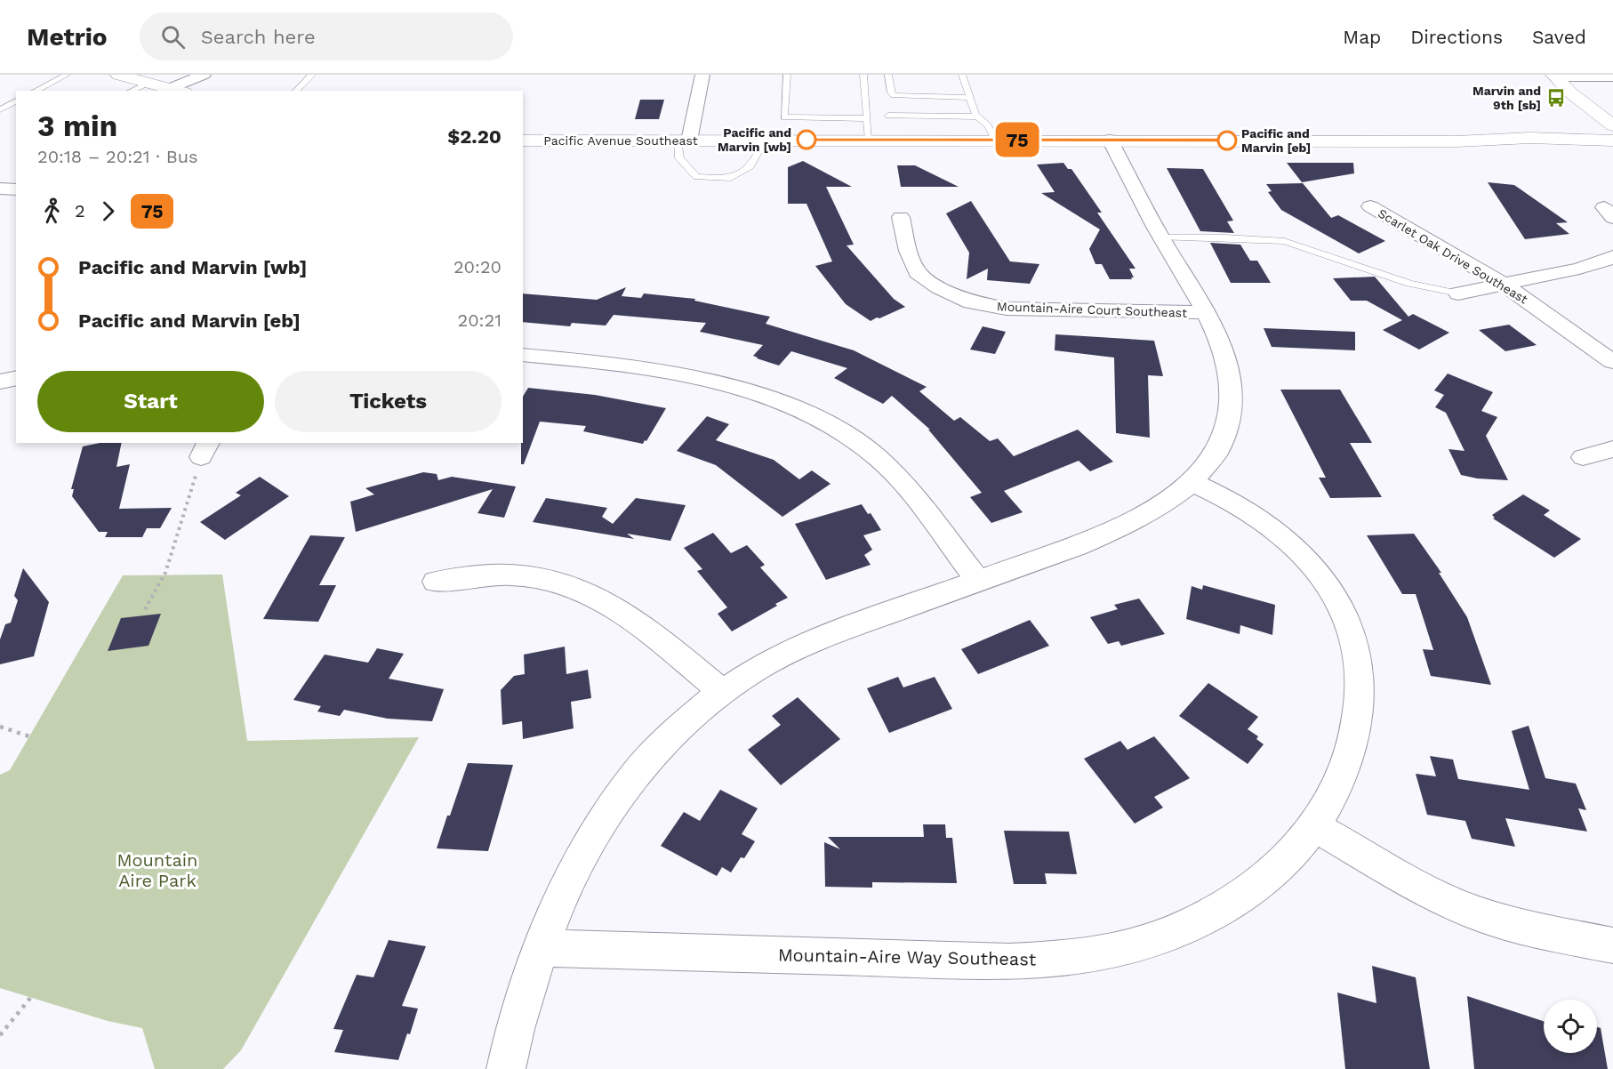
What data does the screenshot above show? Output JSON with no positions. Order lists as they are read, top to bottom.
{
  "streets": {
    "main road": ["Pacific Avenue Southeast"],
    "street": ["Scarlet Oak Drive Southeast", "Mountain-Aire Court Southeast", "Mountain-Aire Way Southeast"]
  },
  "parks": ["Mountain Aire Park"],
  "places": {
    "bus stop": ["Marvin and 9th [sb]"],
    "other": ["Pacific and Marvin [wb]", "Pacific and Marvin [eb]"]
  },
  "lines": ["bus line 75"],
  "page": {
    "header": "Metrio",
    "search": "Search here",
    "nav": ["Map", "Directions", "Saved"],
    "on_map": "75",
    "heading": ["3 min", "20:18 – 20:21 · Bus", "$2.20"],
    "legs": ["2", "75"],
    "list": [
      {
        "name": "Pacific and Marvin [wb]",
        "value": "20:20"
      },
      {
        "name": "Pacific and Marvin [eb]",
        "value": "20:21"
      }
    ],
    "buttons": ["Start", "Tickets"]
  }
}
